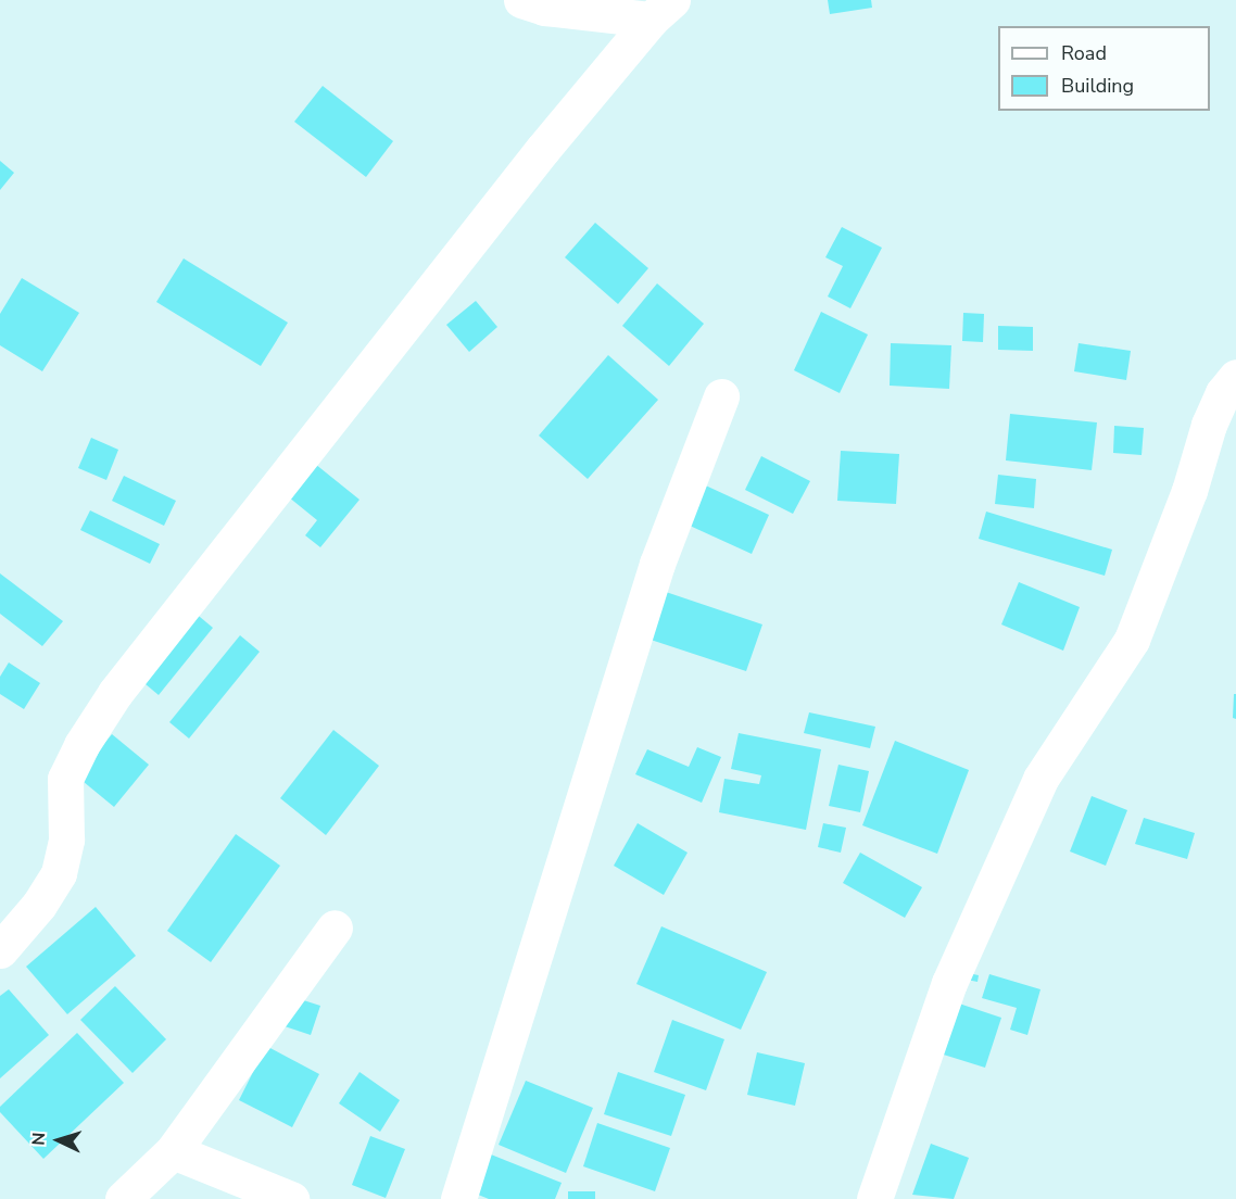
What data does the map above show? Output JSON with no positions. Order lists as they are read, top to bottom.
{
  "legend": ["Road", "Building"],
  "north": "left"
}
